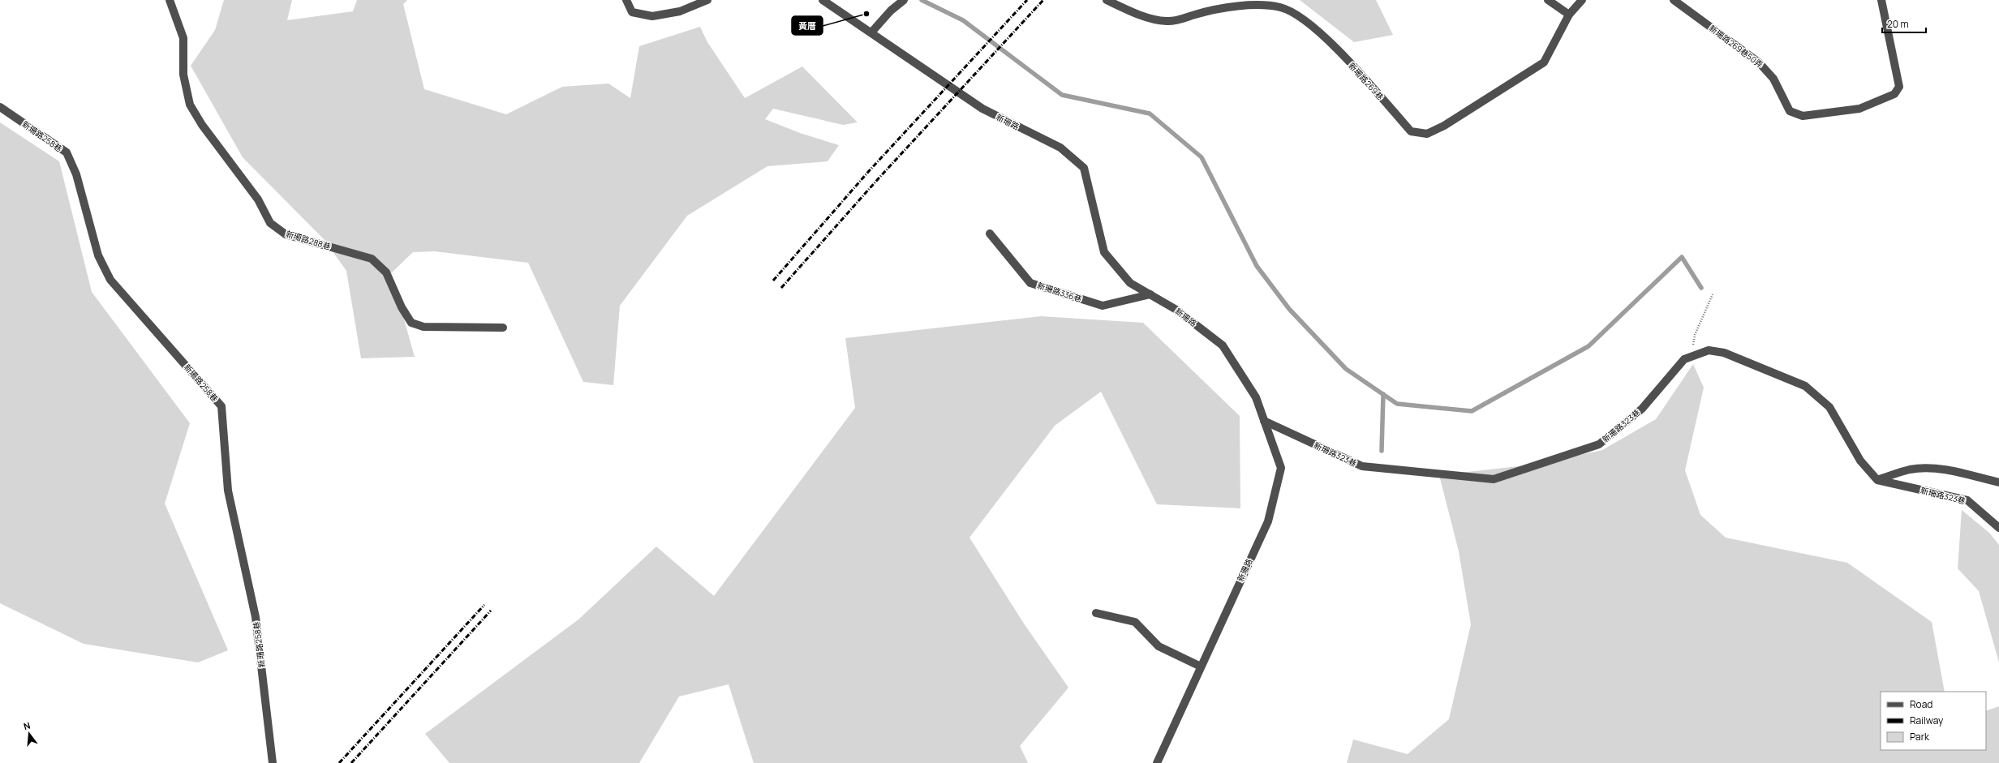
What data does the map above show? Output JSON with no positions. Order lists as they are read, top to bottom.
{
  "streets": {
    "street": [
      "新珊路269巷50弄",
      "新珊路269巷",
      "新珊路",
      "新珊路258巷",
      "新珊路288巷",
      "新珊路336巷",
      "新珊路323巷"
    ]
  },
  "crossings": [
    ["新珊路", "新珊路336巷"],
    ["新珊路", "新珊路323巷"]
  ],
  "places": ["黃厝"],
  "legend": ["Road", "Railway", "Park"],
  "scale_bar": "20 m",
  "north": "top"
}
